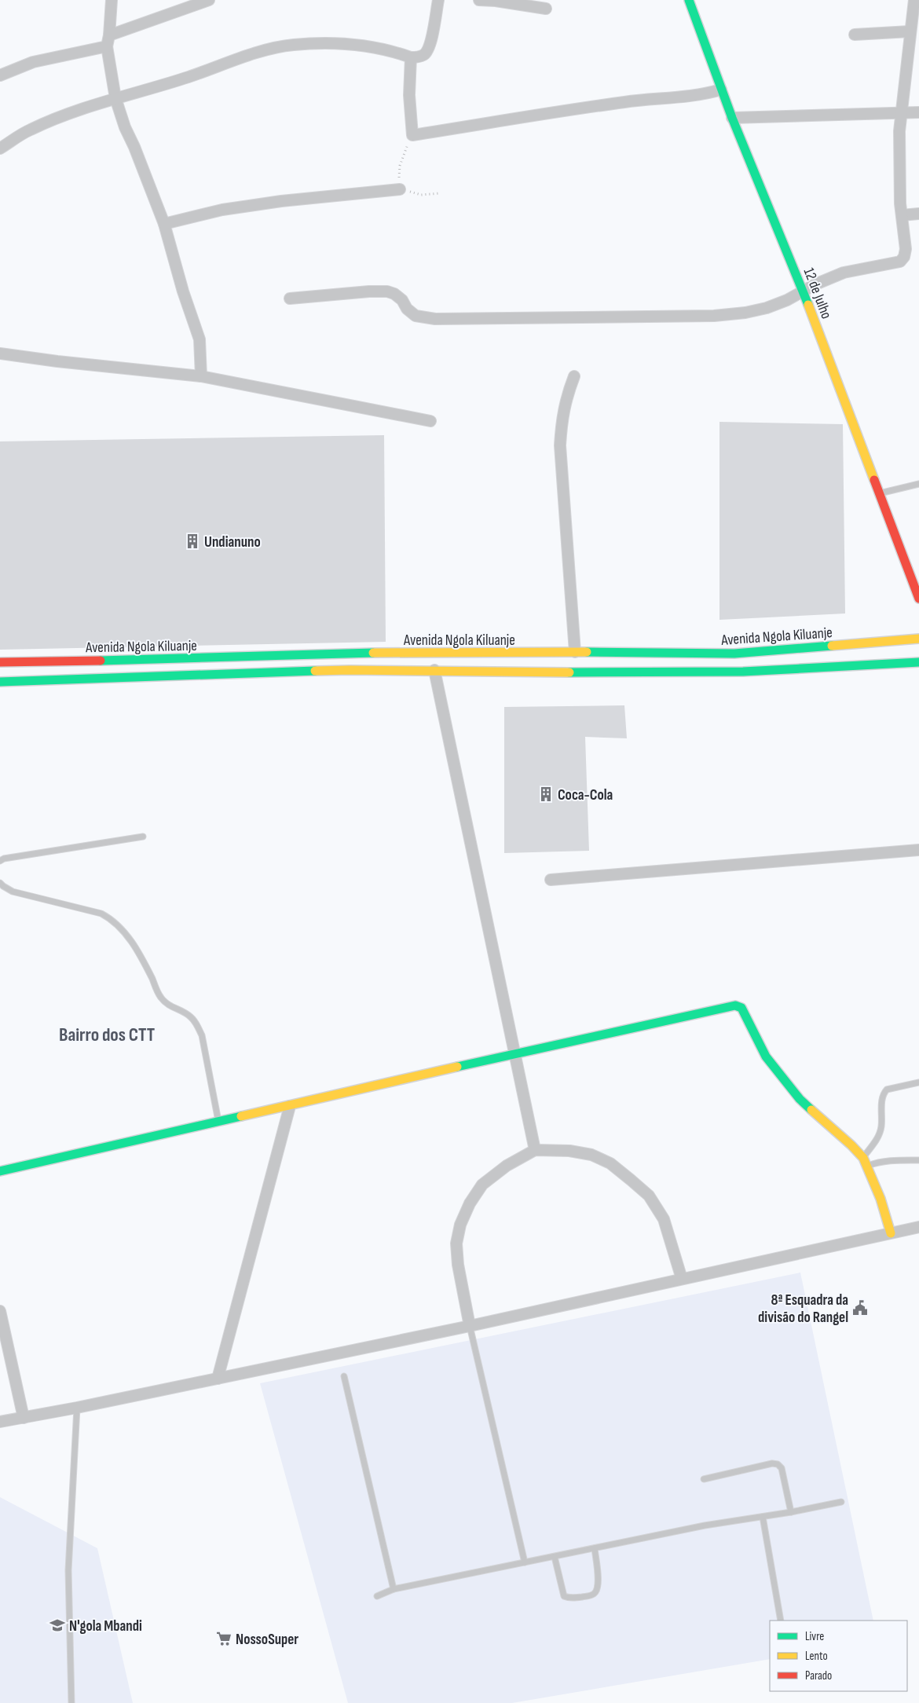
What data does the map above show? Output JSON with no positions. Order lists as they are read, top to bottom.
{
  "streets": {
    "main road": ["12 de Julho", "Avenida Ngola Kiluanje"]
  },
  "districts": ["Bairro dos CTT"],
  "places": {
    "building": ["Undianuno", "Coca-Cola"],
    "public building": ["8ª Esquadra da divisão do Rangel"],
    "school or university": ["N'gola Mbandi"],
    "supermarket": ["NossoSuper"]
  },
  "legend": ["Livre", "Lento", "Parado"]
}
